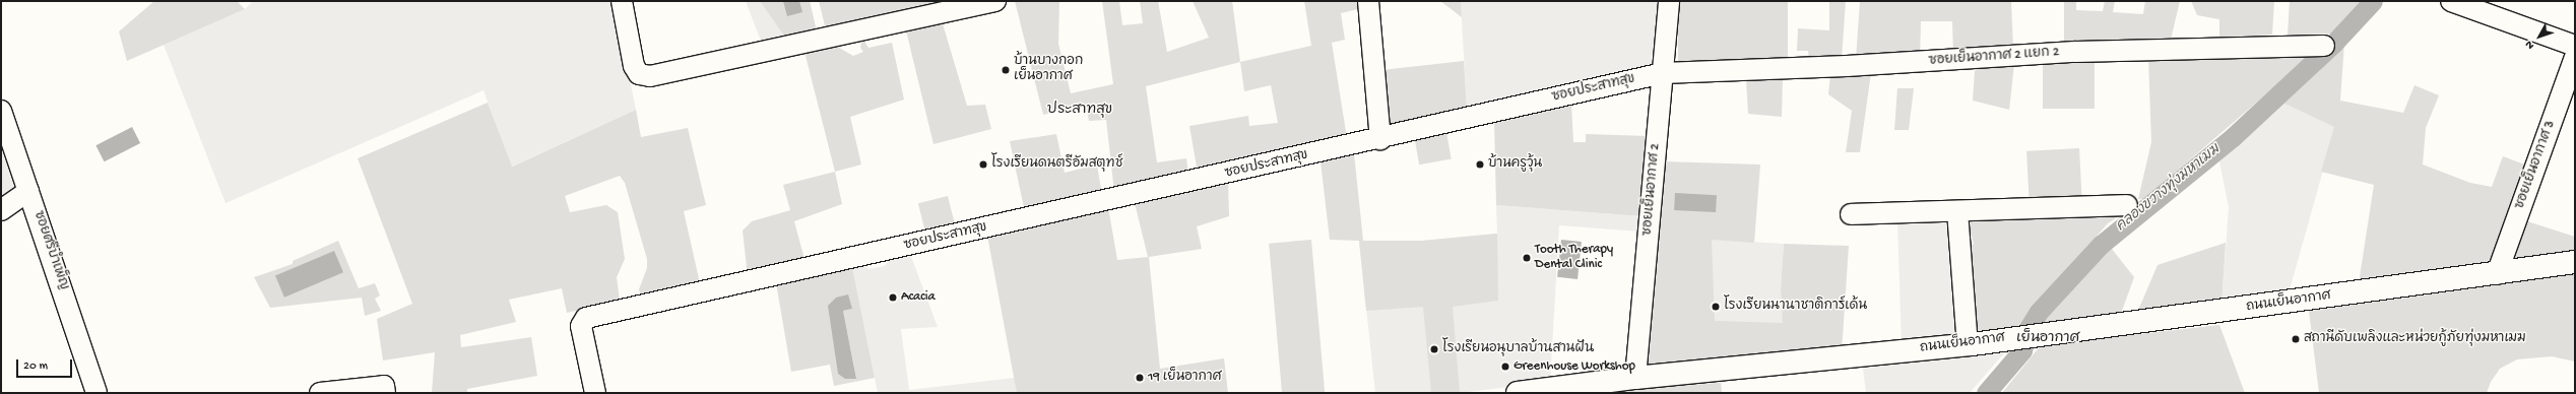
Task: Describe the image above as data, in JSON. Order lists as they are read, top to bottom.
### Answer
{
  "streets": {
    "street": [
      "ซอยเย็นอากาศ 2 แยก 2",
      "ซอยประสาทสุข",
      "ซอยเย็นอากาศ 3",
      "ซอยเย็นอากาศ 2",
      "ซอยศรีบำเพ็ญ",
      "ถนนเย็นอากาศ"
    ]
  },
  "crossings": [
    ["ซอยเย็นอากาศ 2 แยก 2", "ซอยประสาทสุข"],
    ["ซอยเย็นอากาศ 2 แยก 2", "ซอยเย็นอากาศ 2"],
    ["ซอยประสาทสุข", "ซอยเย็นอากาศ 2"],
    ["ซอยเย็นอากาศ 3", "ถนนเย็นอากาศ"],
    ["ซอยเย็นอากาศ 2", "ถนนเย็นอากาศ"]
  ],
  "districts": ["ประสาทสุข", "เย็นอากาศ"],
  "water": ["คลองขวางทุ่งมหาเมฆ"],
  "places": [
    "บ้านบางกอก เย็นอากาศ",
    "โรงเรียนดนตรีอัมสตุทช์",
    "บ้านครูวุ้น",
    "Tooth Therapy Dental Clinic",
    "Acacia",
    "โรงเรียนนานาชาติการ์เด้น",
    "สถานีดับเพลิงและหน่วยกู้ภัยทุ่งมหาเมฆ",
    "โรงเรียนอนุบาลบ้านสานฝัน",
    "Greenhouse Workshop",
    "19 เย็นอากาศ"
  ],
  "scale_bar": "20 m",
  "north": "bottom left"
}
